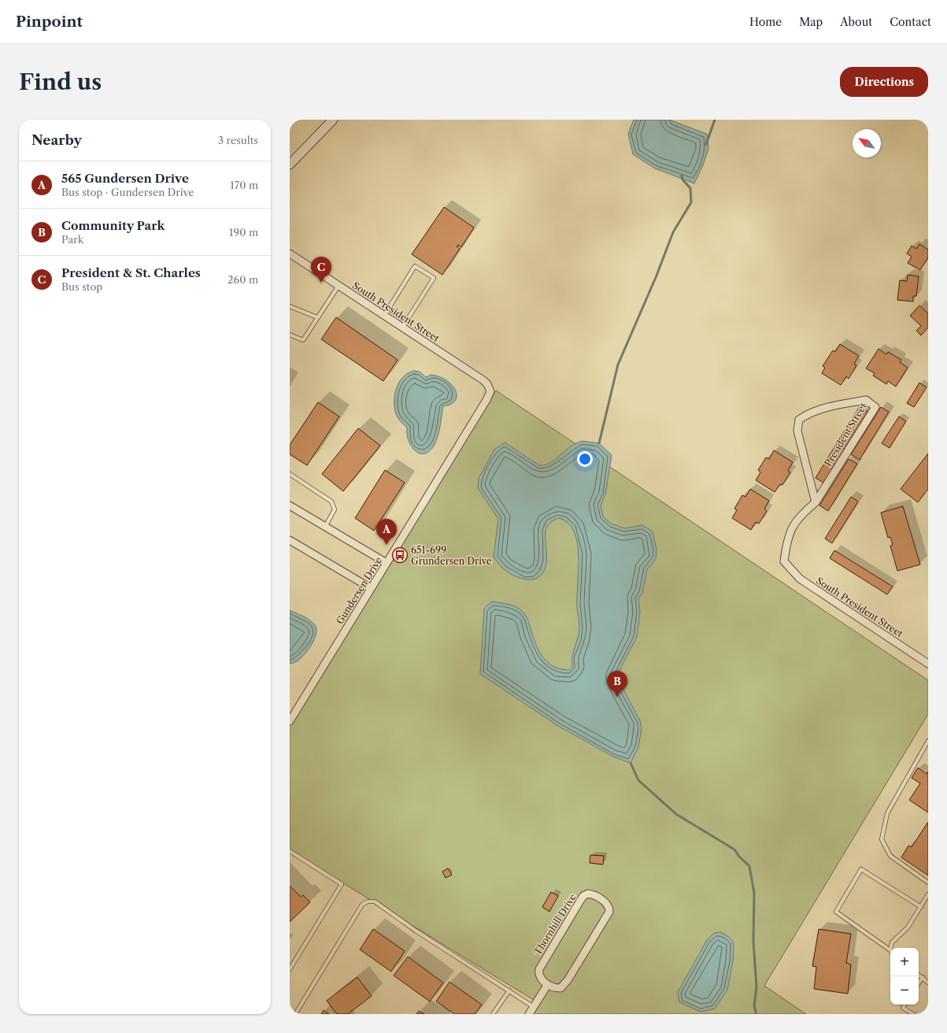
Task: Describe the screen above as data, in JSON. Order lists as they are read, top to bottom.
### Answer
{
  "streets": {
    "street": [
      "South President Street",
      "President Street",
      "Gundersen Drive",
      "Thornhill Drive"
    ]
  },
  "crossings": [
    ["South President Street", "President Street"],
    ["South President Street", "Gundersen Drive"]
  ],
  "places": {
    "bus stop": ["651-699 Grundersen Drive"]
  },
  "north": "top left",
  "page": {
    "header": "Pinpoint",
    "nav": [
      "Home",
      "Map",
      "About",
      "Contact"
    ],
    "buttons": "Directions",
    "title": "Find us",
    "heading": ["Nearby", "3 results"],
    "list": [
      {
        "mark": "A",
        "name": "565 Gundersen Drive",
        "note": "Bus stop · Gundersen Drive",
        "value": "170 m"
      },
      {
        "mark": "B",
        "name": "Community Park",
        "note": "Park",
        "value": "190 m"
      },
      {
        "mark": "C",
        "name": "President & St. Charles",
        "note": "Bus stop",
        "value": "260 m"
      }
    ],
    "pins": ["C", "A", "B"],
    "map_buttons": ["+", "−"]
  }
}
